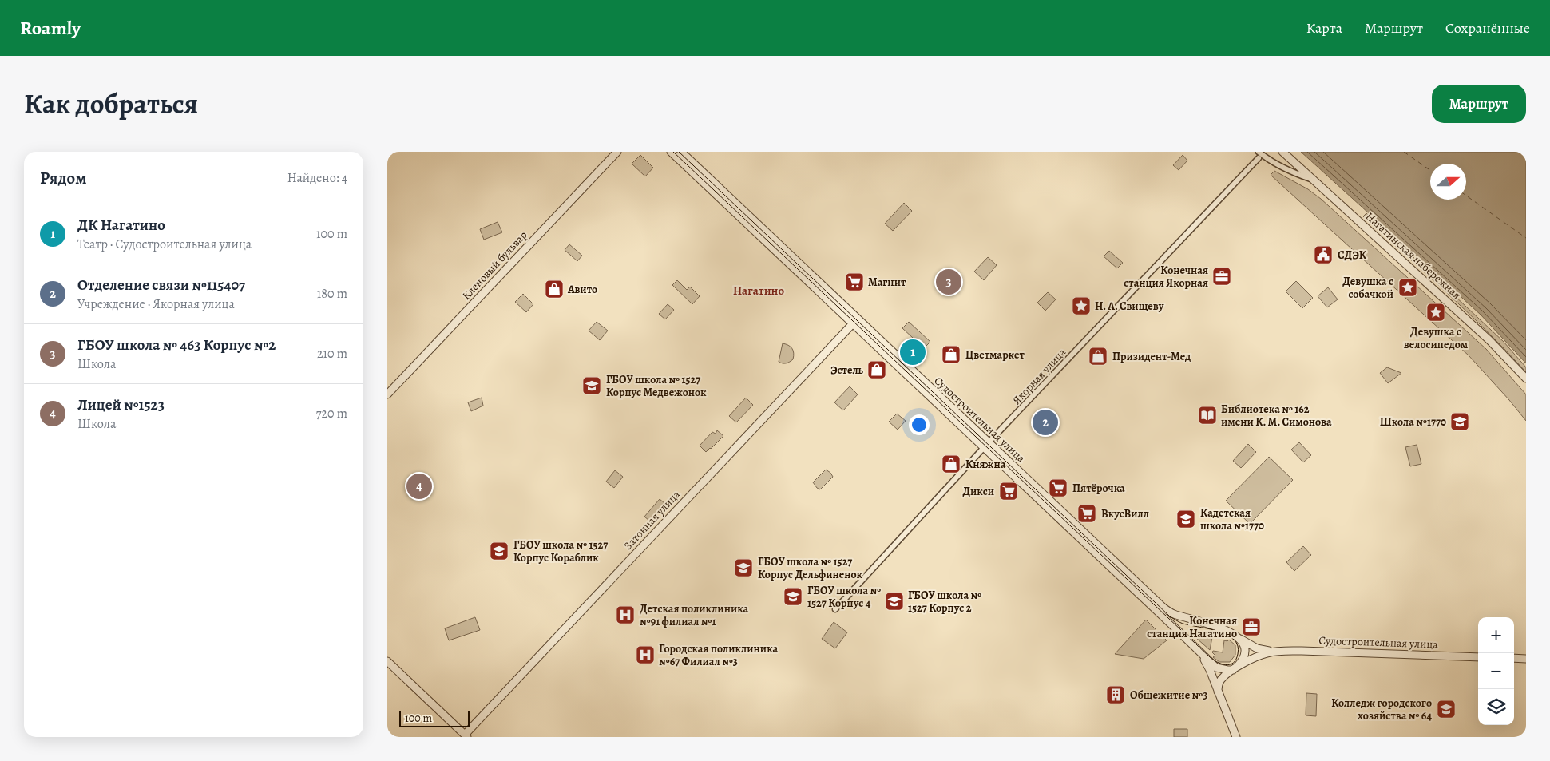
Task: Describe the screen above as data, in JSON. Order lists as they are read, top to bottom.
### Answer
{
  "streets": {
    "street": [
      "Нагатинская набережная",
      "Кленовый бульвар",
      "Якорная улица",
      "Судостроительная улица",
      "Затонная улица"
    ]
  },
  "crossings": [
    ["Якорная улица", "Судостроительная улица"],
    ["Судостроительная улица", "Затонная улица"]
  ],
  "districts": ["Нагатино"],
  "places": {
    "public building": ["СДЭК"],
    "office": ["Конечная станция Якорная", "Конечная станция Нагатино"],
    "supermarket": [
      "Магнит",
      "Пятёрочка",
      "Дикси",
      "ВкусВилл"
    ],
    "place": ["Девушка с собачкой", "Н. А. Свищеву", "Девушка с велосипедом"],
    "shop": [
      "Авито",
      "Цветмаркет",
      "Призидент-Мед",
      "Эстель",
      "Княжна"
    ],
    "school or university": [
      "ГБОУ школа № 1527 Корпус Медвежонок",
      "Школа №1770",
      "Кадетская школа №1770",
      "ГБОУ школа № 1527 Корпус Кораблик",
      "ГБОУ школа № 1527 Корпус Дельфиненок",
      "ГБОУ школа № 1527 Корпус 4",
      "ГБОУ школа № 1527 Корпус 2",
      "Колледж городского хозяйства № 64"
    ],
    "library": ["Библиотека № 162 имени К. М. Симонова"],
    "hospital": ["Детская поликлиника №91 филиал №1", "Городская поликлиника №67 Филиал №3"],
    "building": ["Общежитие №3"]
  },
  "scale_bar": "100 m",
  "north": "right",
  "page": {
    "header": "Roamly",
    "nav": ["Карта", "Маршрут", "Сохранённые"],
    "title": "Как добраться",
    "buttons": "Маршрут",
    "heading": ["Рядом", "Найдено: 4"],
    "list": [
      {
        "mark": "1",
        "name": "ДК Нагатино",
        "note": "Театр · Судостроительная улица",
        "value": "100 m"
      },
      {
        "mark": "2",
        "name": "Отделение связи №115407",
        "note": "Учреждение · Якорная улица",
        "value": "180 m"
      },
      {
        "mark": "3",
        "name": "ГБОУ школа № 463 Корпус №2",
        "note": "Школа",
        "value": "210 m"
      },
      {
        "mark": "4",
        "name": "Лицей №1523",
        "note": "Школа",
        "value": "720 m"
      }
    ],
    "pins": [
      "3",
      "1",
      "2",
      "4"
    ],
    "map_buttons": ["+", "−"],
    "scale": "100 m"
  }
}
